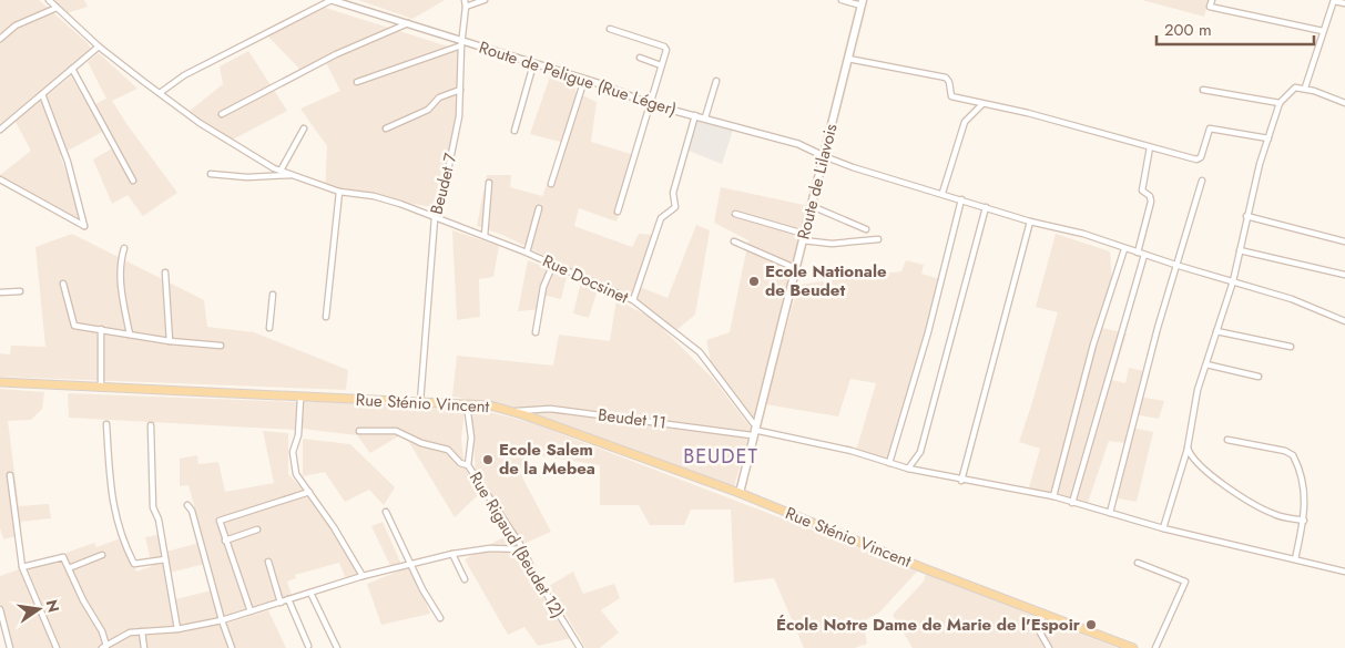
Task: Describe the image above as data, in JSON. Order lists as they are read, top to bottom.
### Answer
{
  "streets": {
    "main road": ["Route de Lilavois", "Rue Sténio Vincent"],
    "street": [
      "Route de Peligue (Rue Léger)",
      "Beudet 7",
      "Rue Docsinet",
      "Beudet 11",
      "Rue Rigaud (Beudet 12)"
    ]
  },
  "crossings": [
    ["Route de Peligue (Rue Léger)", "Route de Lilavois"],
    ["Route de Peligue (Rue Léger)", "Beudet 7"],
    ["Route de Lilavois", "Rue Docsinet"],
    ["Route de Lilavois", "Rue Sténio Vincent"],
    ["Route de Lilavois", "Beudet 11"],
    ["Beudet 7", "Rue Docsinet"],
    ["Beudet 7", "Rue Sténio Vincent"],
    ["Rue Docsinet", "Beudet 11"],
    ["Rue Sténio Vincent", "Beudet 11"],
    ["Rue Sténio Vincent", "Rue Rigaud (Beudet 12)"]
  ],
  "districts": ["BEUDET"],
  "places": ["Ecole Nationale de Beudet", "Ecole Salem de la Mebea", "École Notre Dame de Marie de l'Espoir"],
  "scale_bar": "200 m",
  "north": "right"
}
